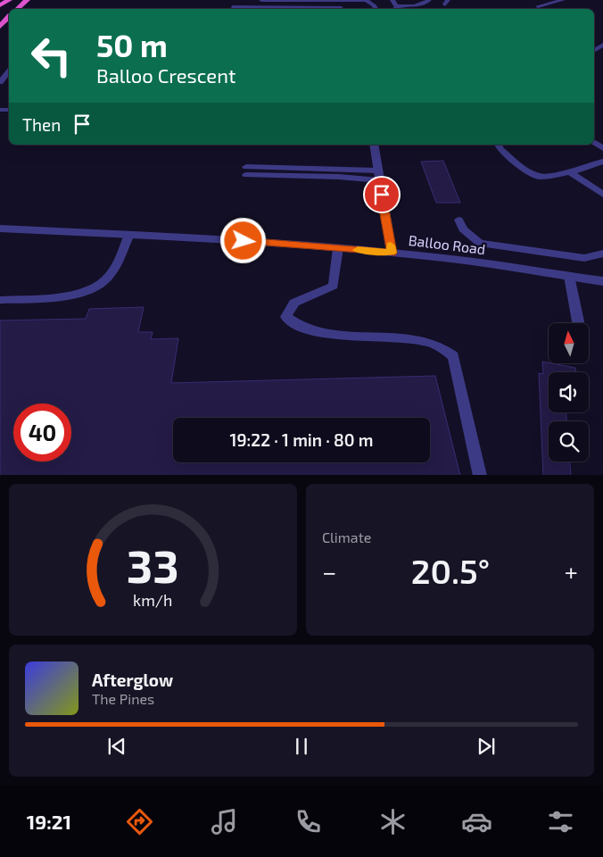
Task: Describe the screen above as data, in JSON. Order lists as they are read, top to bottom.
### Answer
{
  "streets": {
    "street": ["Balloo Road"]
  },
  "north": "top",
  "page": {
    "turn": ["50 m", "Balloo Crescent"],
    "then": "Then",
    "limit": "40",
    "trip": "19:22 · 1 min · 80 m",
    "tile": "Climate",
    "heat": ["−", "20.5°", "+"],
    "song": ["Afterglow", "The Pines"],
    "tabs": "19:21",
    "gauge": ["33", "km/h"]
  }
}
